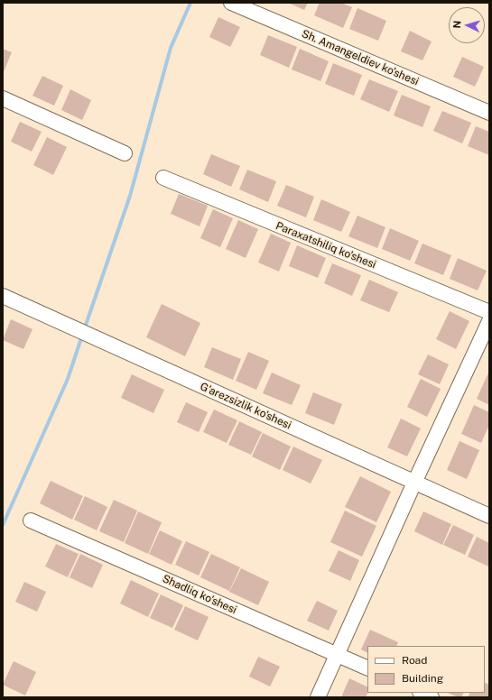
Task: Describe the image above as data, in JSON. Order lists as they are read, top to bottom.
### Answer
{
  "streets": {
    "street": [
      "Sh. Amangeldiev ko'shesi",
      "Paraxatshiliq ko'shesi",
      "G'arezsizlik ko'shesi",
      "Shadliq ko'shesi"
    ]
  },
  "legend": ["Road", "Building"],
  "north": "left"
}
